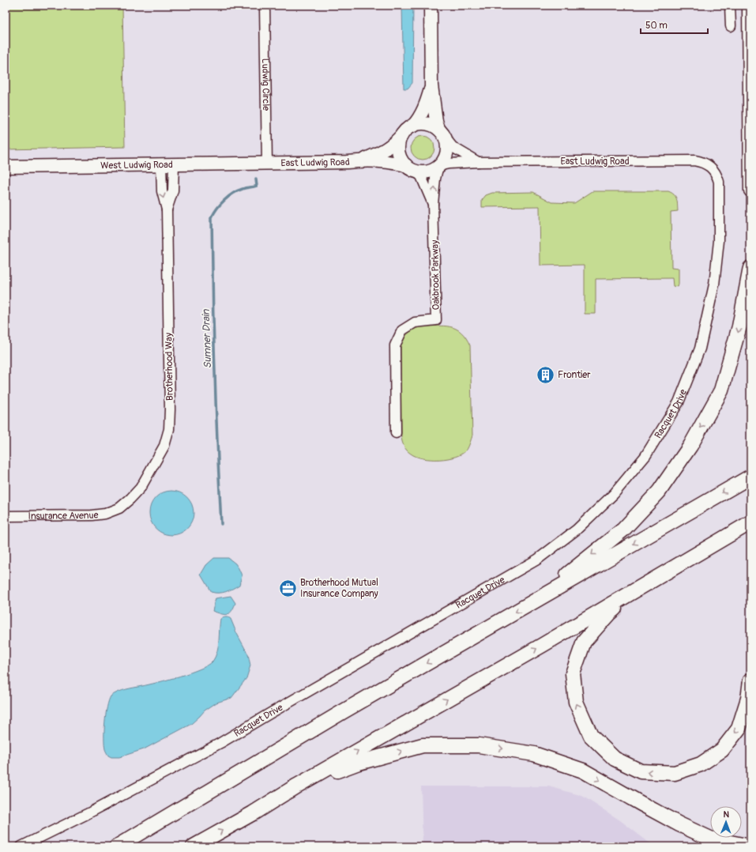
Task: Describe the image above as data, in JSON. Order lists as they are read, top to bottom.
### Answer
{
  "streets": {
    "main road": ["East Ludwig Road", "West Ludwig Road"],
    "street": [
      "Ludwig Circle",
      "Oakbrook Parkway",
      "Brotherhood Way",
      "Racquet Drive",
      "Insurance Avenue"
    ]
  },
  "crossings": [
    ["Ludwig Circle", "East Ludwig Road"],
    ["Ludwig Circle", "West Ludwig Road"],
    ["East Ludwig Road", "West Ludwig Road"],
    ["East Ludwig Road", "Oakbrook Parkway"],
    ["East Ludwig Road", "Racquet Drive"],
    ["West Ludwig Road", "Brotherhood Way"],
    ["Brotherhood Way", "Insurance Avenue"]
  ],
  "water": ["Sumner Drain"],
  "places": {
    "building": ["Frontier"],
    "office": ["Brotherhood Mutual Insurance Company"]
  },
  "scale_bar": "50 m",
  "north": "top"
}
